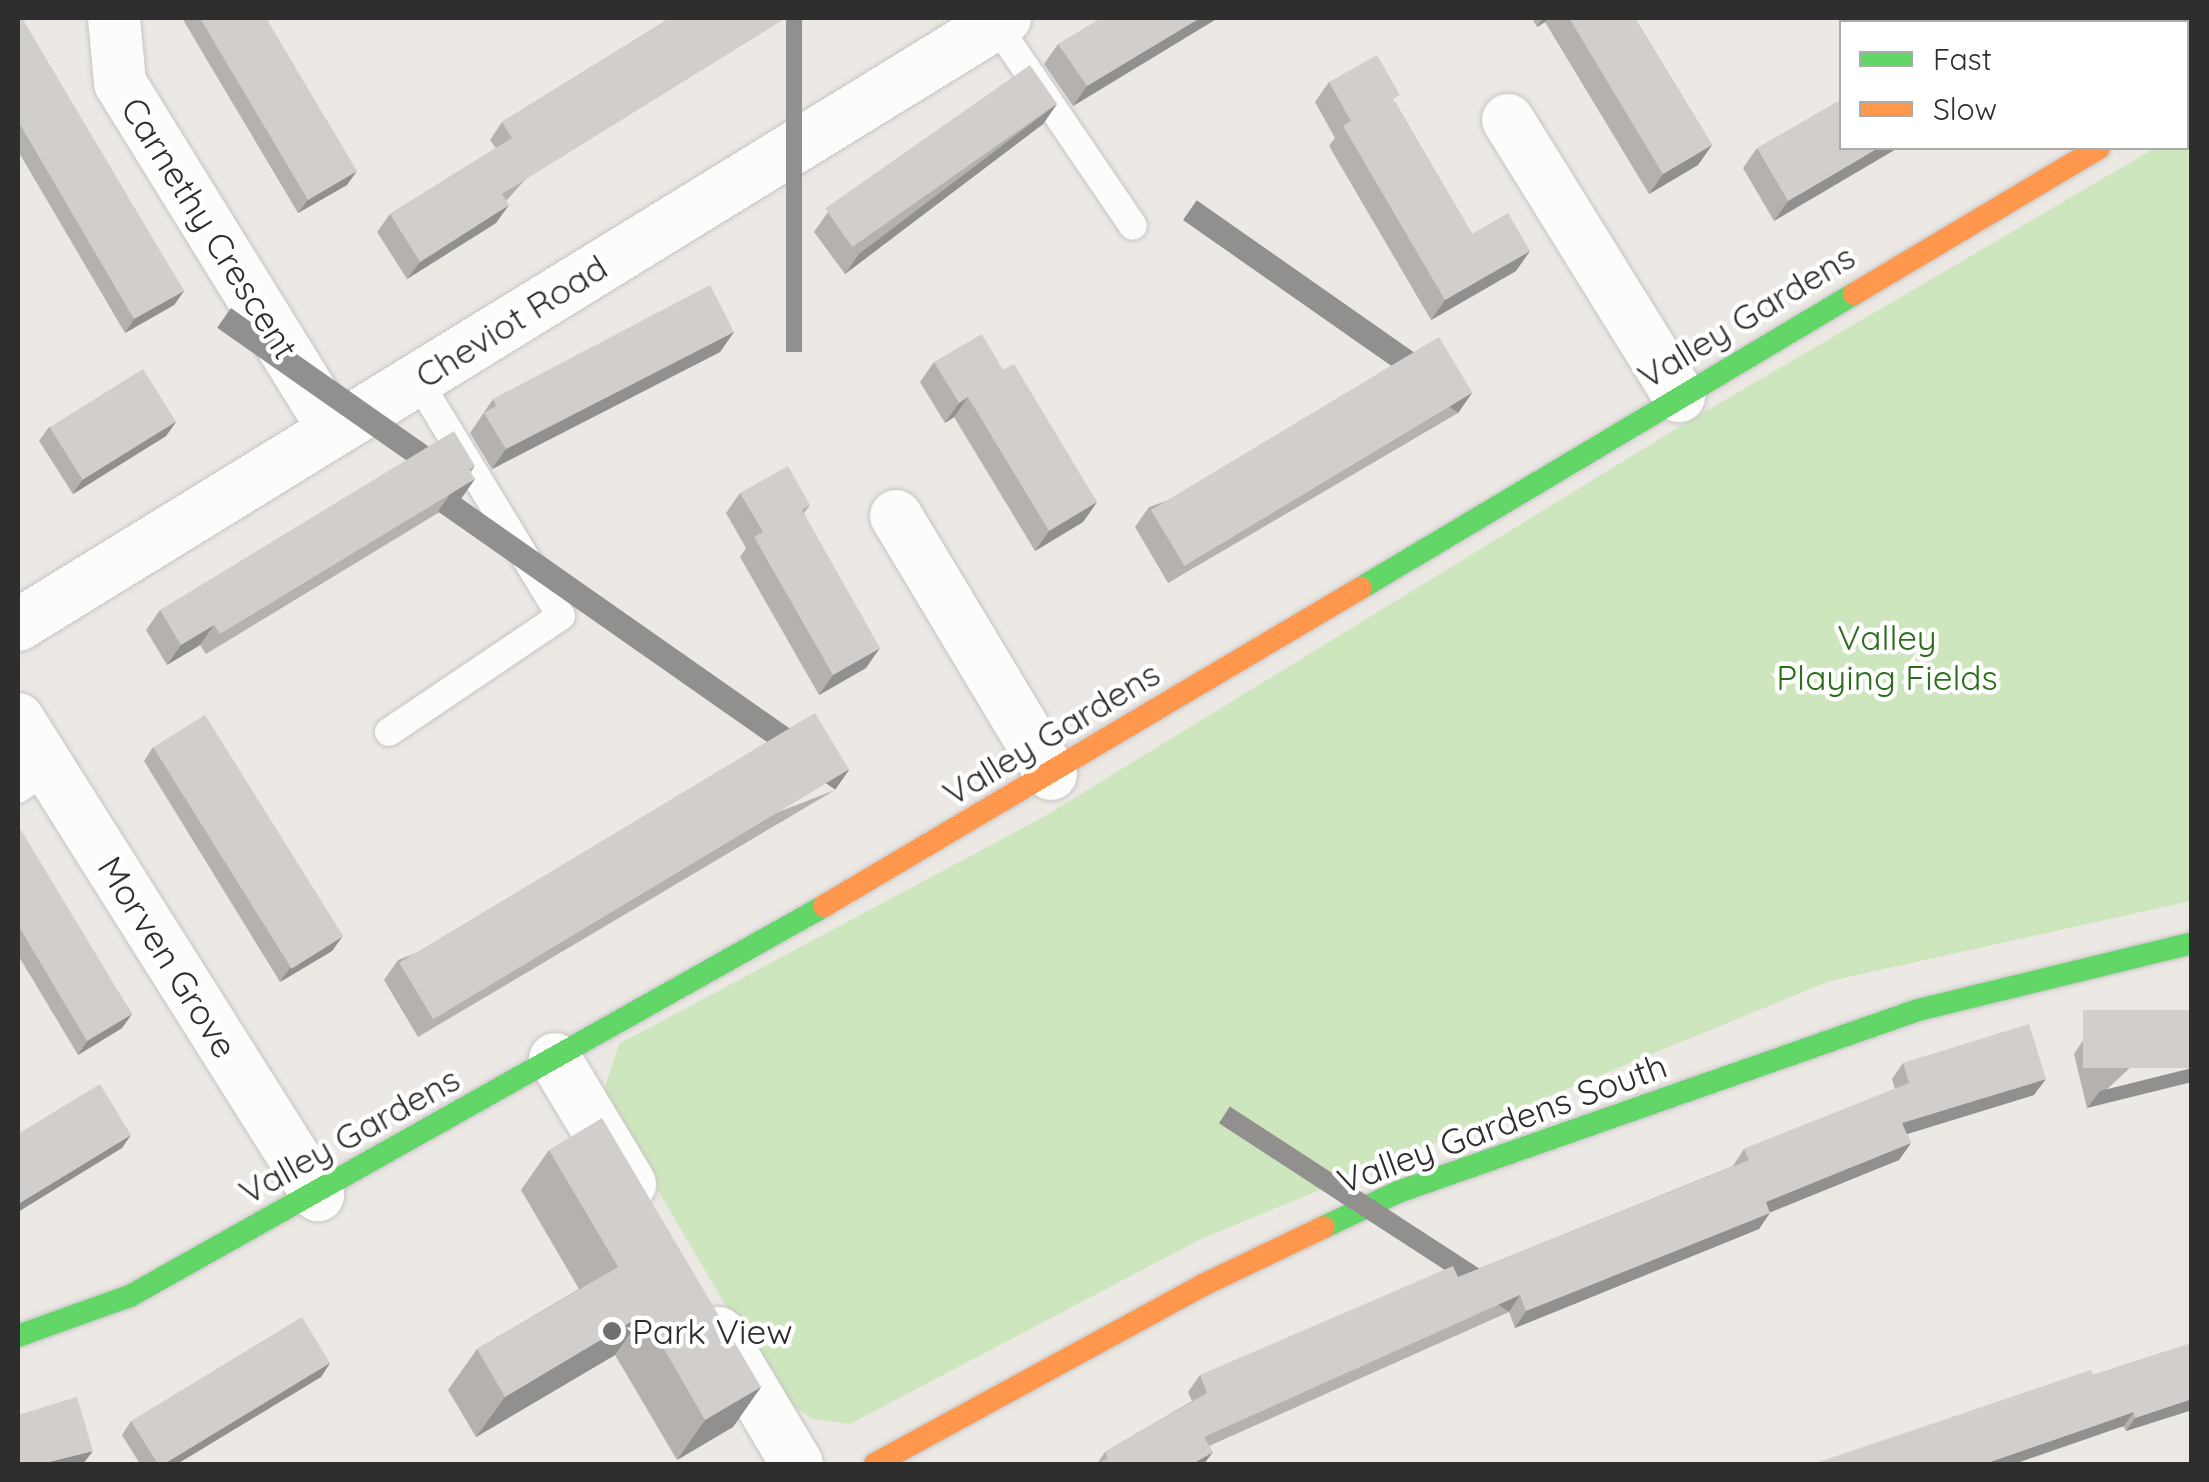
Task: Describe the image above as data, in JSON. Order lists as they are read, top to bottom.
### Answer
{
  "streets": {
    "street": [
      "Carnethy Crescent",
      "Valley Gardens",
      "Cheviot Road",
      "Morven Grove",
      "Valley Gardens South"
    ]
  },
  "crossings": [
    ["Carnethy Crescent", "Cheviot Road"],
    ["Valley Gardens", "Morven Grove"]
  ],
  "parks": ["Valley Playing Fields"],
  "places": ["Park View"],
  "legend": ["Fast", "Slow"]
}
